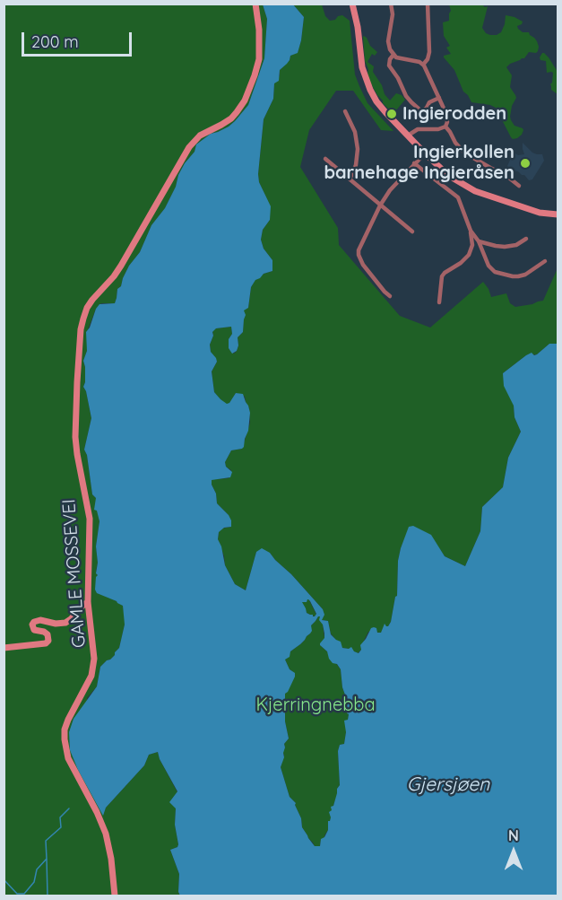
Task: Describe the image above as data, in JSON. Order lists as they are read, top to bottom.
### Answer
{
  "streets": {
    "main road": ["GAMLE MOSSEVEI"]
  },
  "water": ["Gjersjøen"],
  "parks": ["Kjerringnebba"],
  "places": ["Ingierodden", "Ingierkollen barnehage Ingieråsen"],
  "scale_bar": "200 m",
  "north": "top"
}
